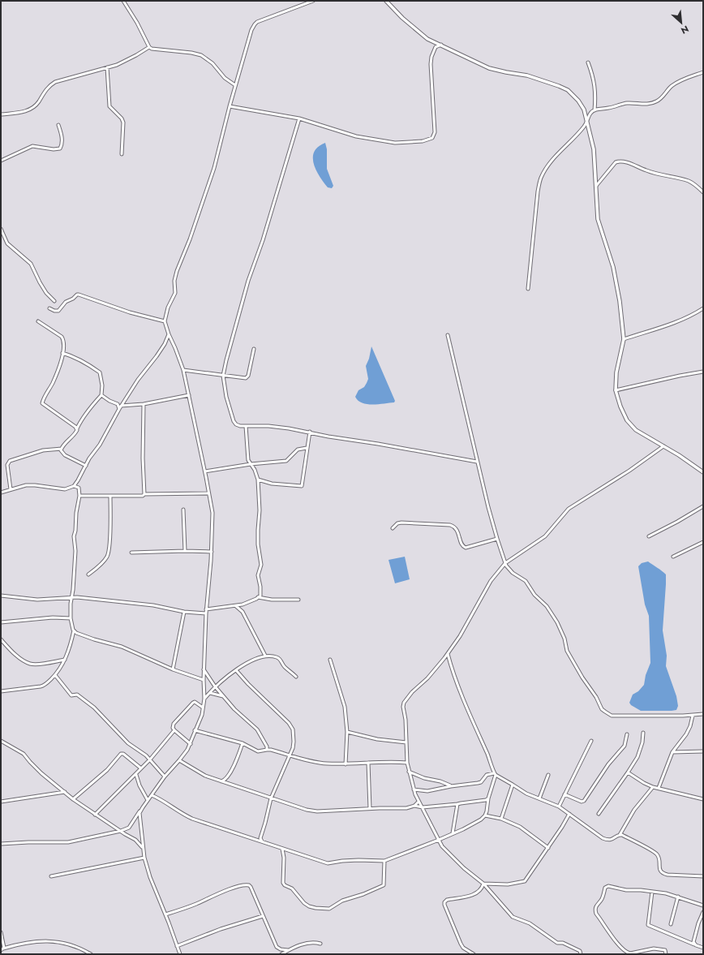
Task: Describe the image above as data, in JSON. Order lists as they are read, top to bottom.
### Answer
{
  "north": "bottom right"
}
